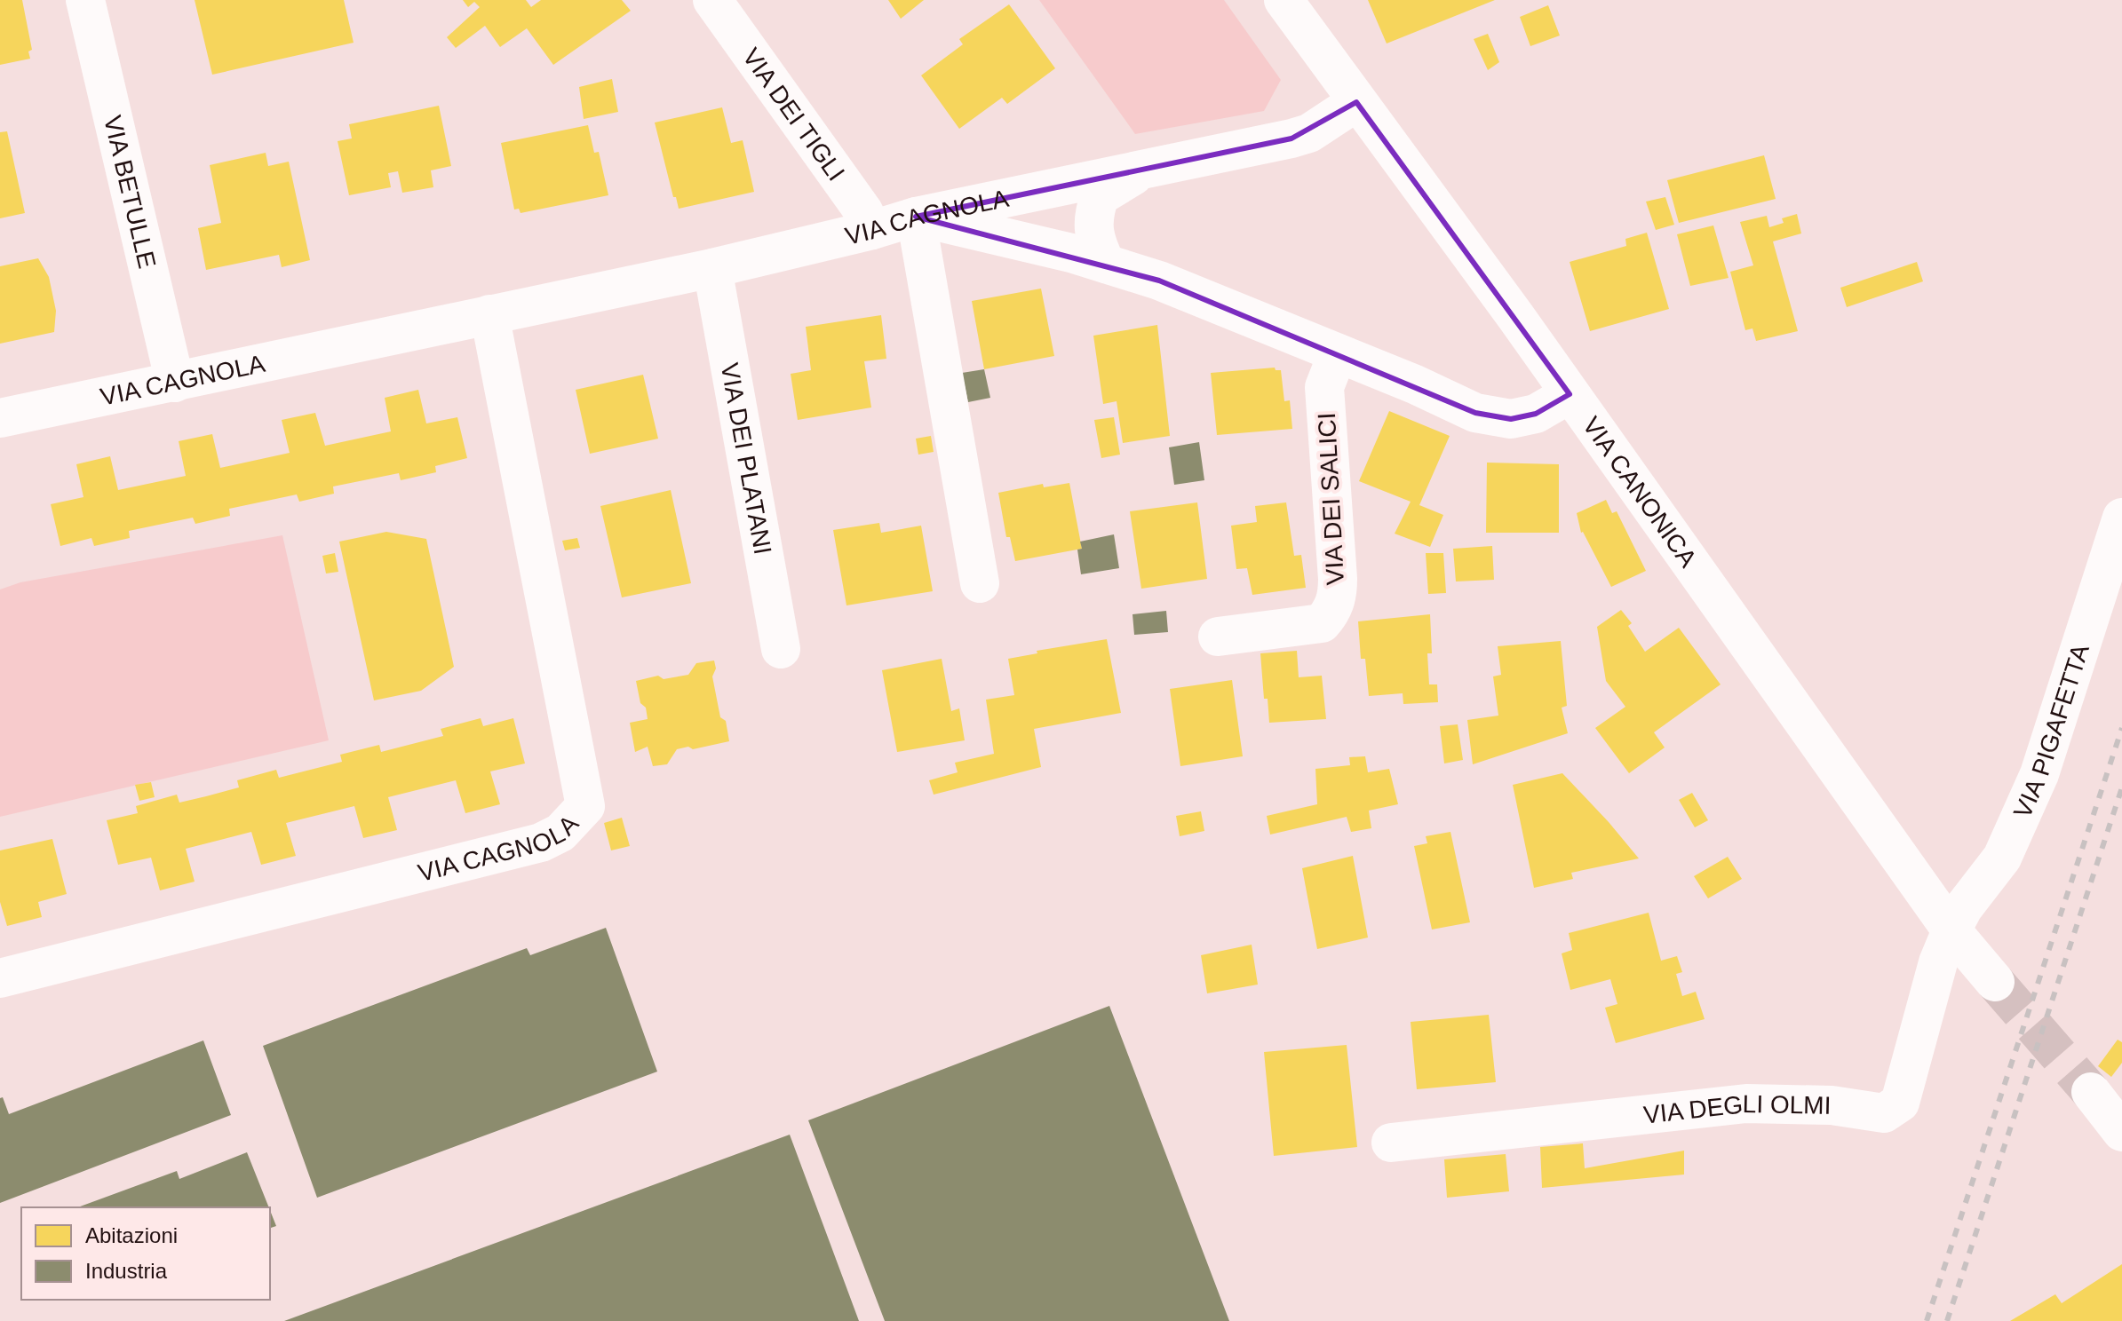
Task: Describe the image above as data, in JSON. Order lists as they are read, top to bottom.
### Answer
{
  "streets": {
    "street": [
      "VIA DEI TIGLI",
      "VIA BETULLE",
      "VIA CAGNOLA",
      "VIA DEI PLATANI",
      "VIA CANONICA",
      "VIA DEI SALICI",
      "VIA PIGAFETTA",
      "VIA DEGLI OLMI"
    ]
  },
  "crossings": [
    ["VIA DEI TIGLI", "VIA CAGNOLA"],
    ["VIA BETULLE", "VIA CAGNOLA"],
    ["VIA CAGNOLA", "VIA DEI PLATANI"],
    ["VIA CAGNOLA", "VIA CANONICA"],
    ["VIA CANONICA", "VIA PIGAFETTA"],
    ["VIA CANONICA", "VIA DEGLI OLMI"],
    ["VIA PIGAFETTA", "VIA DEGLI OLMI"]
  ],
  "legend": ["Abitazioni", "Industria"]
}
